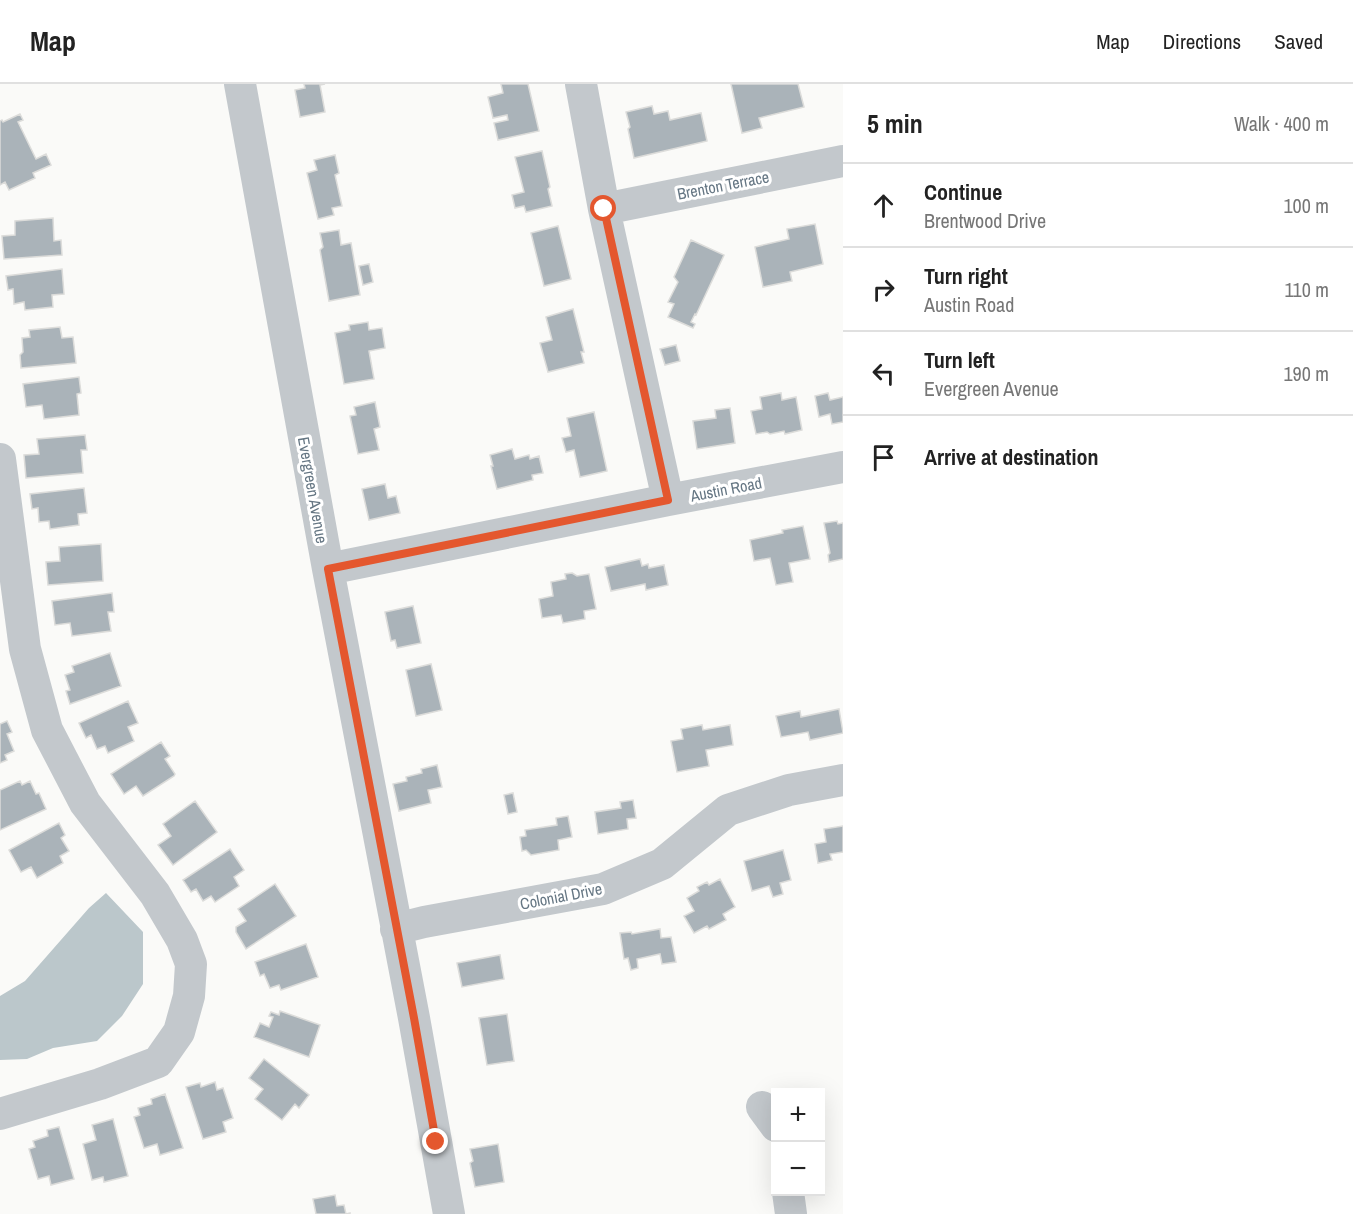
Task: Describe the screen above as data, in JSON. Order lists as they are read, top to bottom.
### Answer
{
  "streets": {
    "street": [
      "Brenton Terrace",
      "Austin Road",
      "Evergreen Avenue",
      "Colonial Drive"
    ]
  },
  "crossings": [
    ["Austin Road", "Evergreen Avenue"],
    ["Evergreen Avenue", "Colonial Drive"]
  ],
  "page": {
    "header": "Map",
    "nav": ["Map", "Directions", "Saved"],
    "heading": ["5 min", "Walk · 400 m"],
    "list": [
      ["Continue", "Brentwood Drive", "100 m"],
      ["Turn right", "Austin Road", "110 m"],
      ["Turn left", "Evergreen Avenue", "190 m"],
      "Arrive at destination"
    ],
    "map_buttons": ["+", "−"]
  }
}
